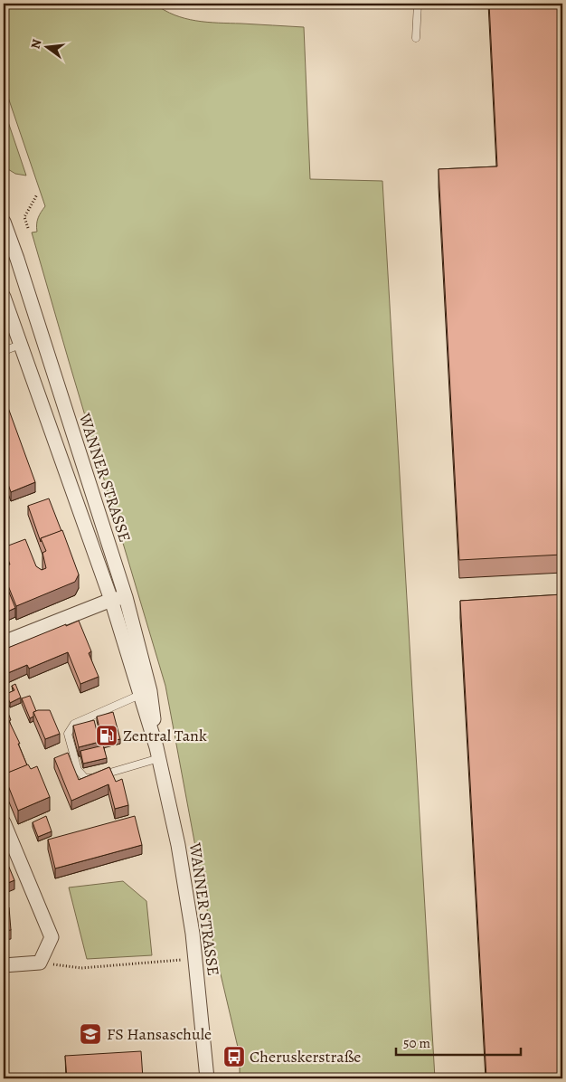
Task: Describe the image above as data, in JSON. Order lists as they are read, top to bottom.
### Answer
{
  "streets": {
    "street": ["WANNER STRASSE"]
  },
  "places": {
    "fuel station": ["Zentral Tank"],
    "school or university": ["FS Hansaschule"],
    "bus stop": ["Cheruskerstraße"]
  },
  "scale_bar": "50 m",
  "north": "left"
}
